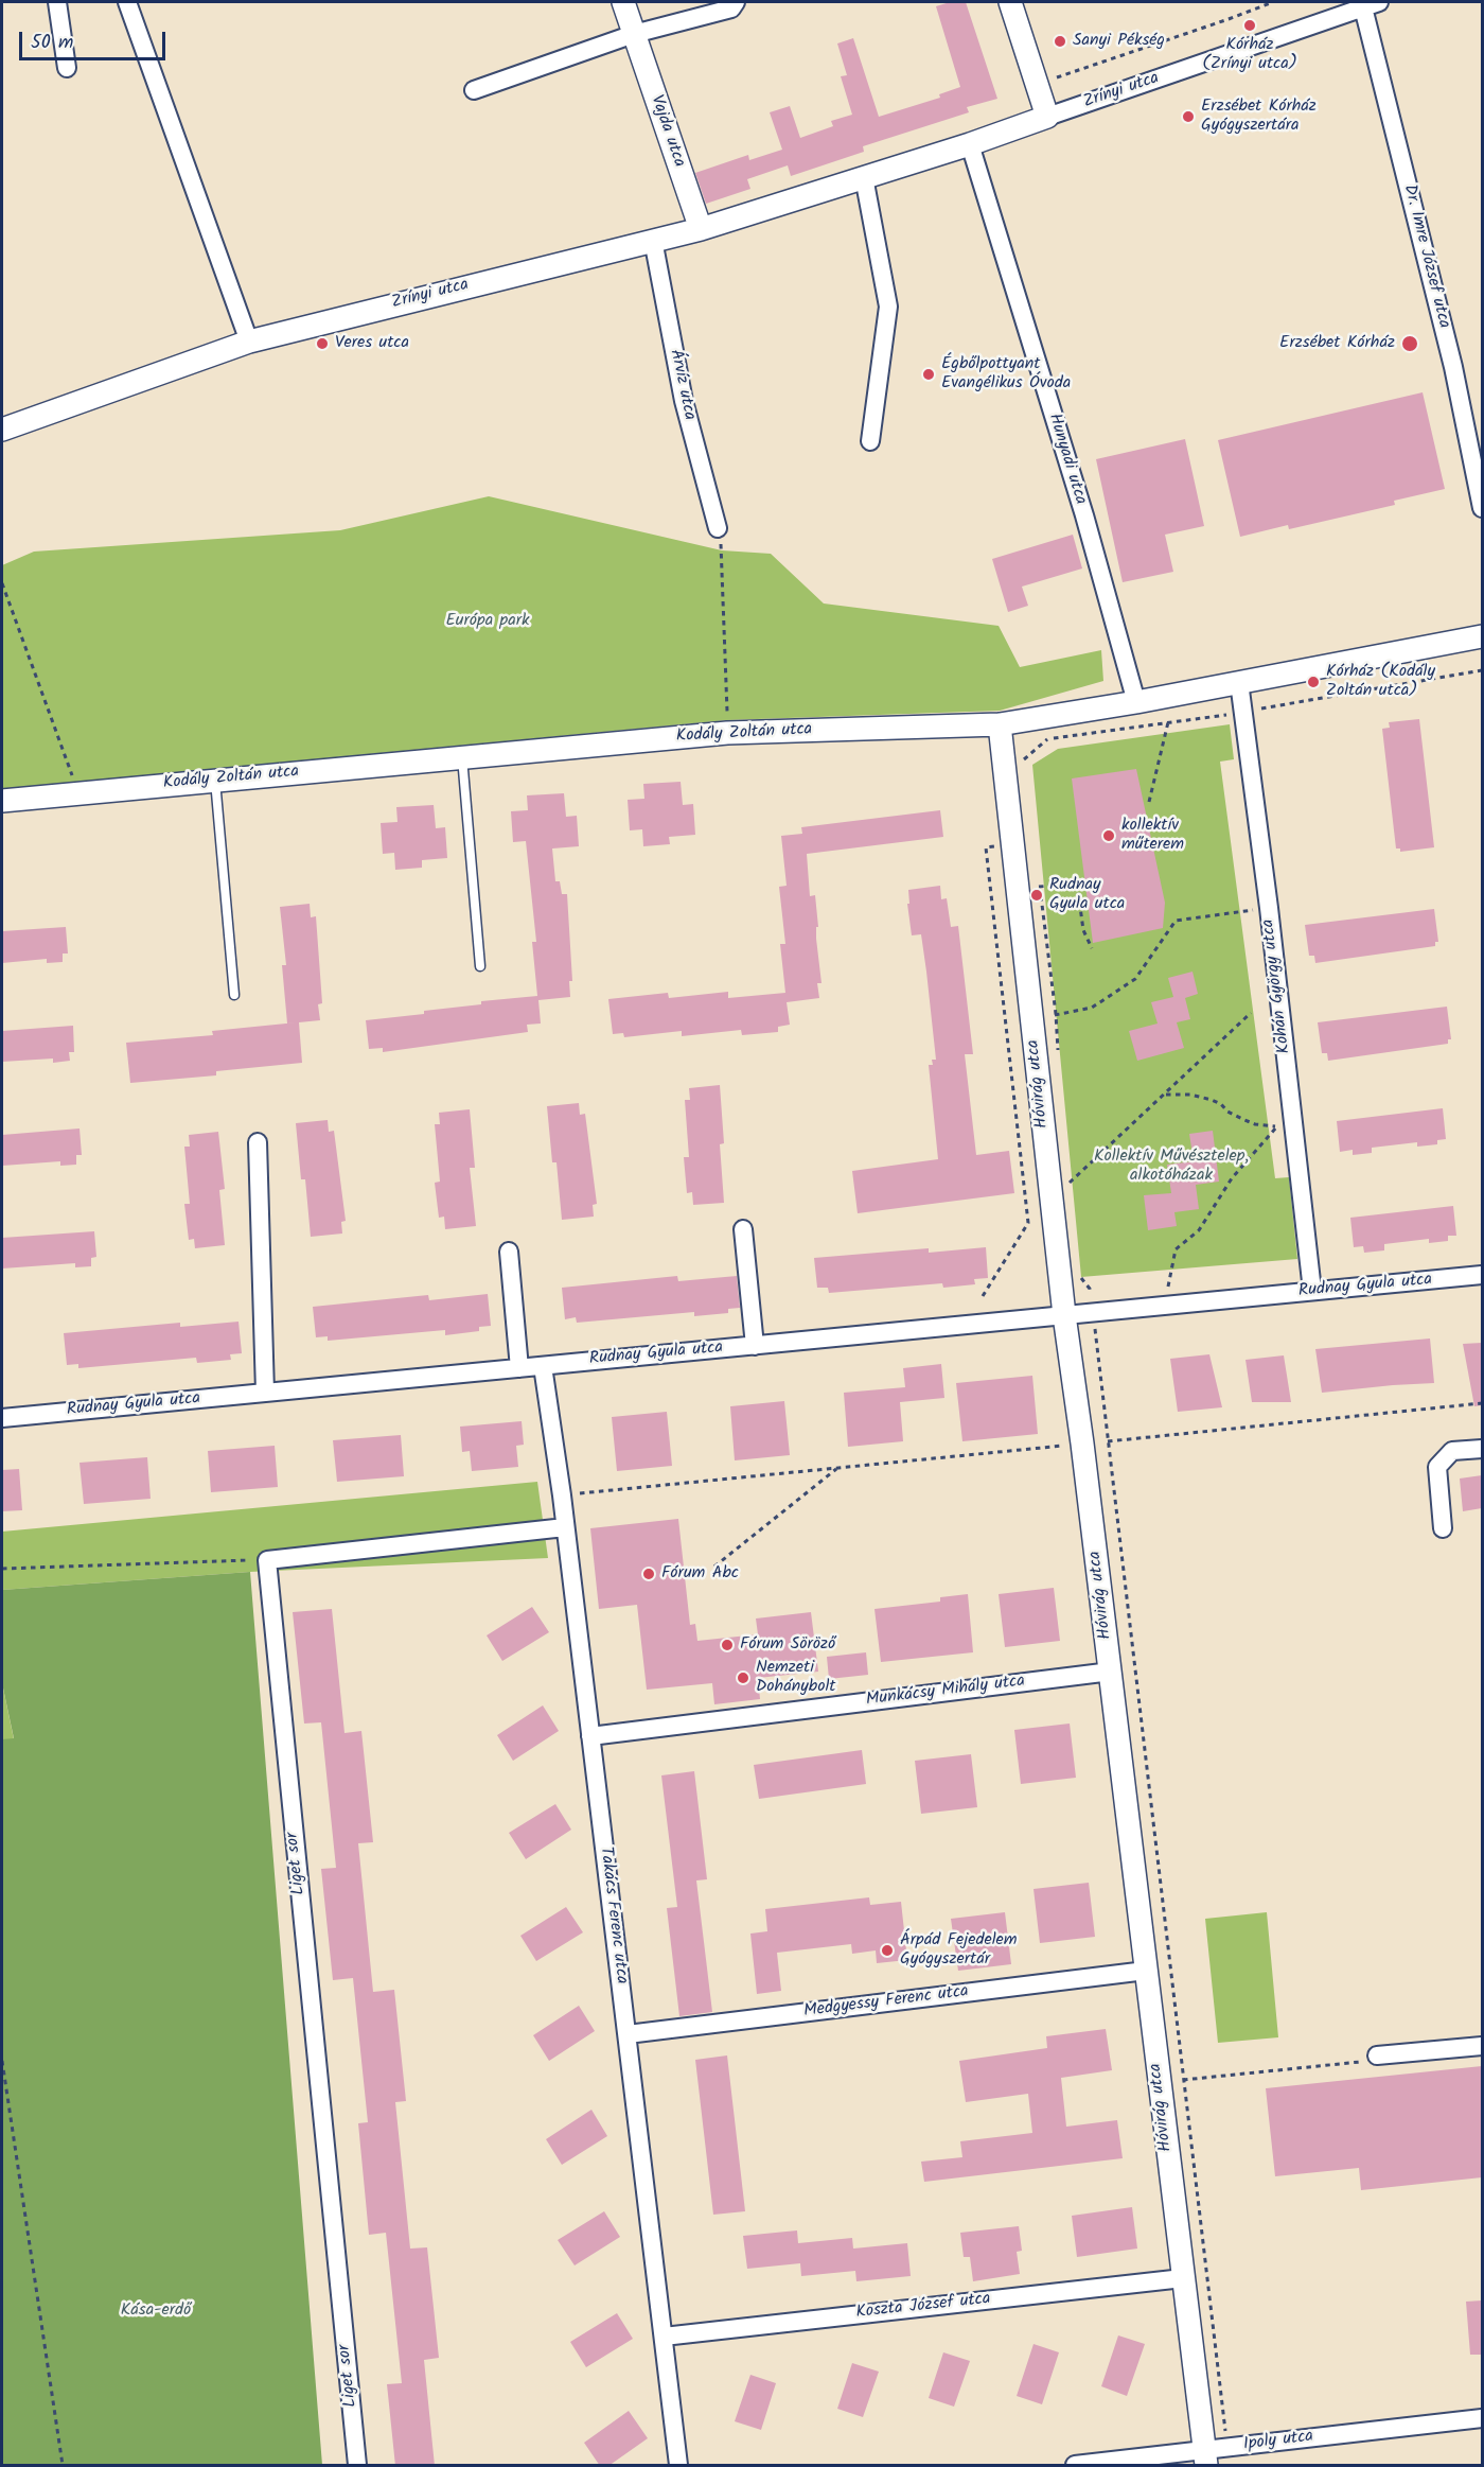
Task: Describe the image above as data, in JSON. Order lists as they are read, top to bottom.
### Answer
{
  "streets": {
    "street": [
      "Zrínyi utca",
      "Vajda utca",
      "Dr. Imre József utca",
      "Árvíz utca",
      "Hunyadi utca",
      "Kodály Zoltán utca",
      "Kohán György utca",
      "Hóvirág utca",
      "Rudnay Gyula utca",
      "Munkácsy Mihály utca",
      "Liget sor",
      "Takács Ferenc utca",
      "Medgyessy Ferenc utca",
      "Koszta József utca",
      "Ipoly utca"
    ]
  },
  "crossings": [
    ["Zrínyi utca", "Vajda utca"],
    ["Zrínyi utca", "Dr. Imre József utca"],
    ["Zrínyi utca", "Árvíz utca"],
    ["Zrínyi utca", "Hunyadi utca"],
    ["Hunyadi utca", "Kodály Zoltán utca"],
    ["Kodály Zoltán utca", "Kohán György utca"],
    ["Kodály Zoltán utca", "Hóvirág utca"],
    ["Kohán György utca", "Rudnay Gyula utca"],
    ["Hóvirág utca", "Rudnay Gyula utca"],
    ["Hóvirág utca", "Munkácsy Mihály utca"],
    ["Hóvirág utca", "Medgyessy Ferenc utca"],
    ["Hóvirág utca", "Koszta József utca"],
    ["Hóvirág utca", "Ipoly utca"],
    ["Rudnay Gyula utca", "Takács Ferenc utca"],
    ["Munkácsy Mihály utca", "Takács Ferenc utca"],
    ["Takács Ferenc utca", "Medgyessy Ferenc utca"],
    ["Takács Ferenc utca", "Koszta József utca"]
  ],
  "parks": ["Európa park", "Kollektív Művésztelep, alkotóházak", "Kása-erdő"],
  "places": [
    "Kórház (Zrínyi utca)",
    "Sanyi Pékség",
    "Erzsébet Kórház Gyógyszertára",
    "Veres utca",
    "Erzsébet Kórház",
    "Égbőlpottyant Evangélikus Óvoda",
    "Kórház (Kodály Zoltán utca)",
    "kollektív műterem",
    "Rudnay Gyula utca",
    "Fórum Abc",
    "Fórum Söröző",
    "Nemzeti Dohánybolt",
    "Árpád Fejedelem Gyógyszertár"
  ],
  "scale_bar": "50 m"
}
